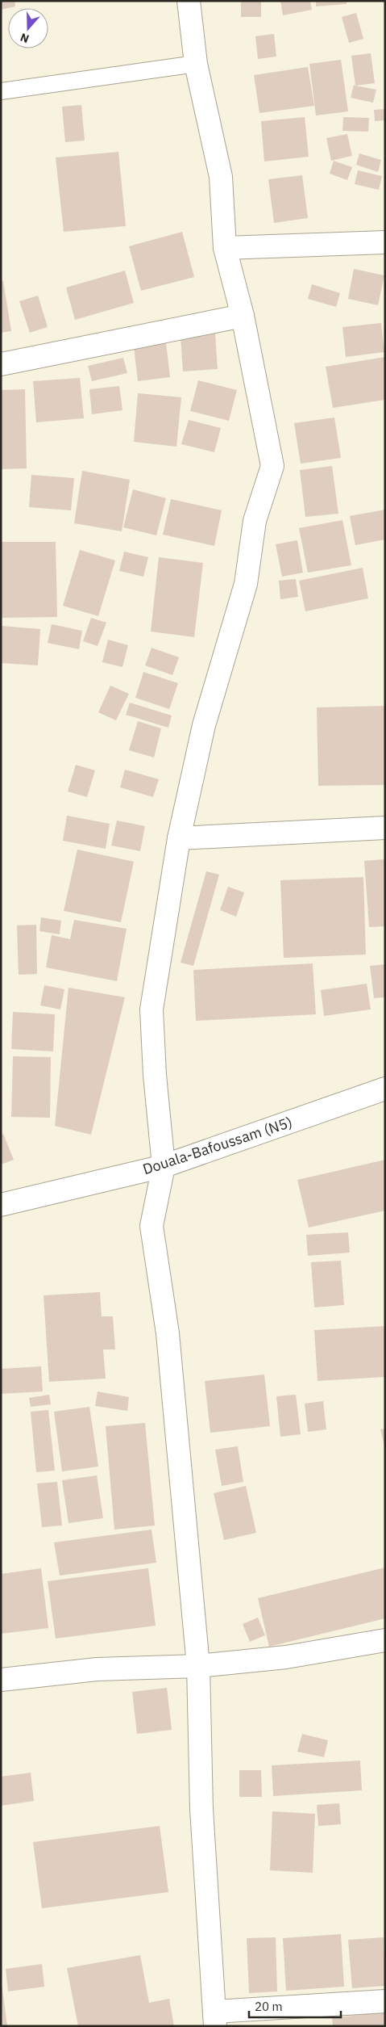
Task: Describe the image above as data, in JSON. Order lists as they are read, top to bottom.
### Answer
{
  "streets": {
    "main road": ["Douala-Bafoussam (N5)"]
  },
  "scale_bar": "20 m",
  "north": "bottom"
}
